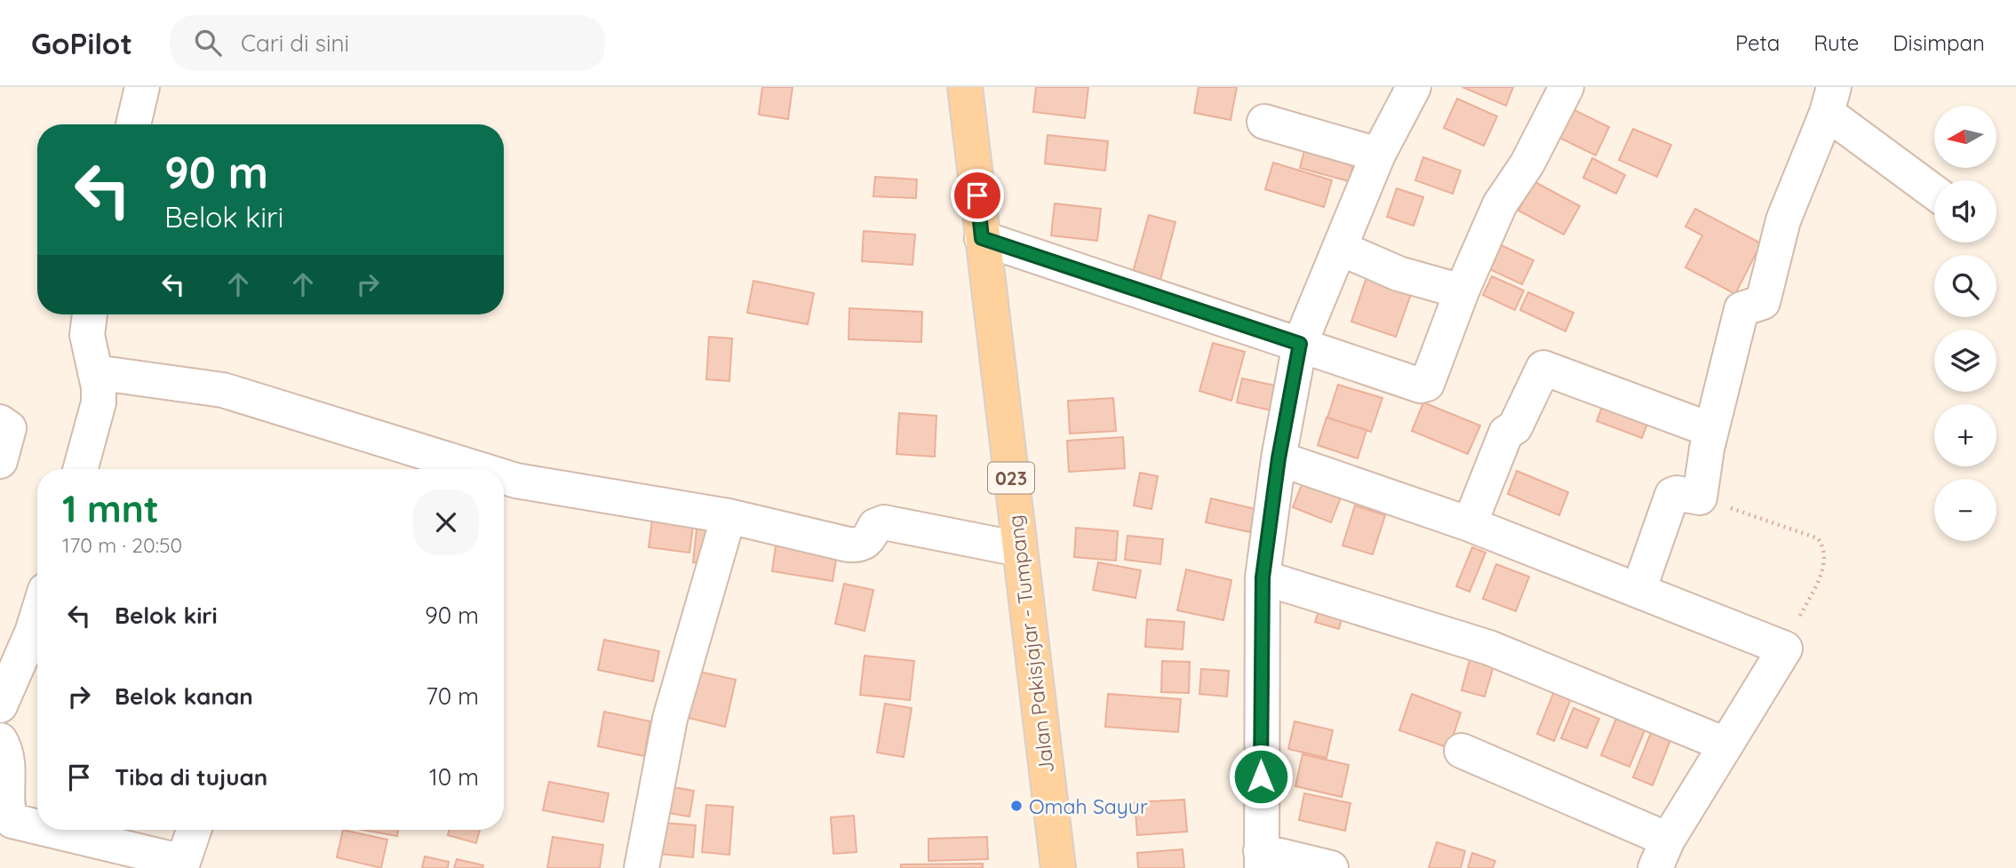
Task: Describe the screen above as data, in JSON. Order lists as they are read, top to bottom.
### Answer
{
  "streets": {
    "main road": ["023", "Jalan Pakisjajar - Tumpang"]
  },
  "places": ["Omah Sayur"],
  "north": "left",
  "page": {
    "header": "GoPilot",
    "search": "Cari di sini",
    "nav": ["Peta", "Rute", "Disimpan"],
    "map_buttons": ["+", "−"],
    "turn": ["90 m", "Belok kiri"],
    "heading": ["1 mnt", "170 m · 20:50"],
    "list": [
      {
        "name": "Belok kiri",
        "value": "90 m"
      },
      {
        "name": "Belok kanan",
        "value": "70 m"
      },
      {
        "name": "Tiba di tujuan",
        "value": "10 m"
      }
    ]
  }
}
